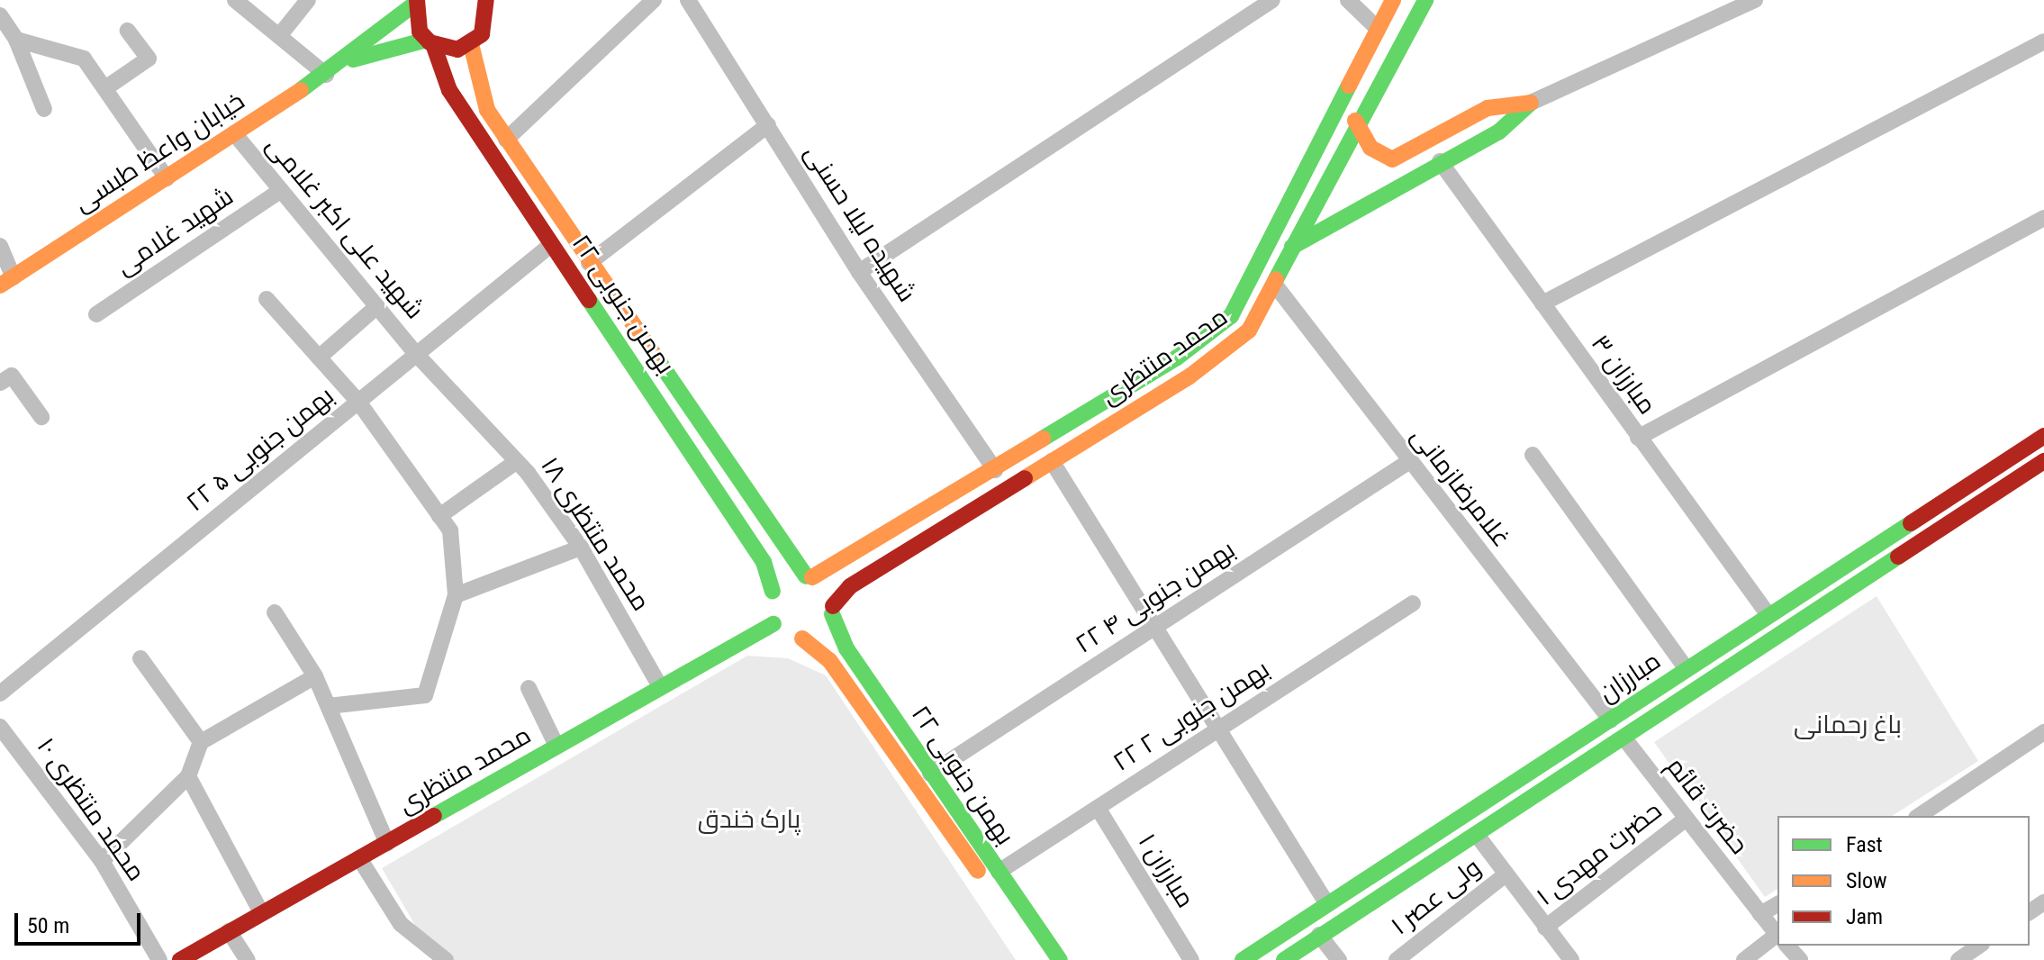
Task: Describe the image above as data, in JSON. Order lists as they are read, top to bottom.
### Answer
{
  "streets": {
    "street": [
      "خیابان واعظ طبسی",
      "شهیده لیلا حسنی",
      "شهید علی اکبر غلامی",
      "شهید غلامی",
      "۲۲ بهمن جنوبی",
      "محمد منتظری",
      "مبارزان ۳",
      "۲۲ بهمن جنوبی ۵",
      "غلامرضازمانی",
      "محمد منتظری ۱۸",
      "۲۲ بهمن جنوبی ۴",
      "مبارزان",
      "۲۲ بهمن جنوبی ۲",
      "حضرت قائم",
      "محمد منتظری ۱۰",
      "حضرت مهدی ۱",
      "مبارزان ۱",
      "ولی عصر ۱"
    ]
  },
  "crossings": [
    ["خیابان واعظ طبسی", "شهید علی اکبر غلامی"],
    ["شهیده لیلا حسنی", "محمد منتظری"],
    ["شهید علی اکبر غلامی", "شهید غلامی"],
    ["شهید علی اکبر غلامی", "۲۲ بهمن جنوبی ۵"],
    ["شهید علی اکبر غلامی", "محمد منتظری ۱۸"],
    ["۲۲ بهمن جنوبی", "محمد منتظری"],
    ["۲۲ بهمن جنوبی", "۲۲ بهمن جنوبی ۵"],
    ["۲۲ بهمن جنوبی", "۲۲ بهمن جنوبی ۴"],
    ["۲۲ بهمن جنوبی", "۲۲ بهمن جنوبی ۲"],
    ["محمد منتظری", "غلامرضازمانی"],
    ["محمد منتظری", "محمد منتظری ۱۸"],
    ["مبارزان ۳", "مبارزان"],
    ["۲۲ بهمن جنوبی ۵", "محمد منتظری ۱۸"],
    ["غلامرضازمانی", "۲۲ بهمن جنوبی ۴"],
    ["غلامرضازمانی", "مبارزان"],
    ["مبارزان", "حضرت قائم"],
    ["۲۲ بهمن جنوبی ۲", "مبارزان ۱"],
    ["حضرت قائم", "حضرت مهدی ۱"]
  ],
  "parks": ["باغ رحمانی", "پارک خندق"],
  "legend": ["Fast", "Slow", "Jam"],
  "scale_bar": "50 m"
}
